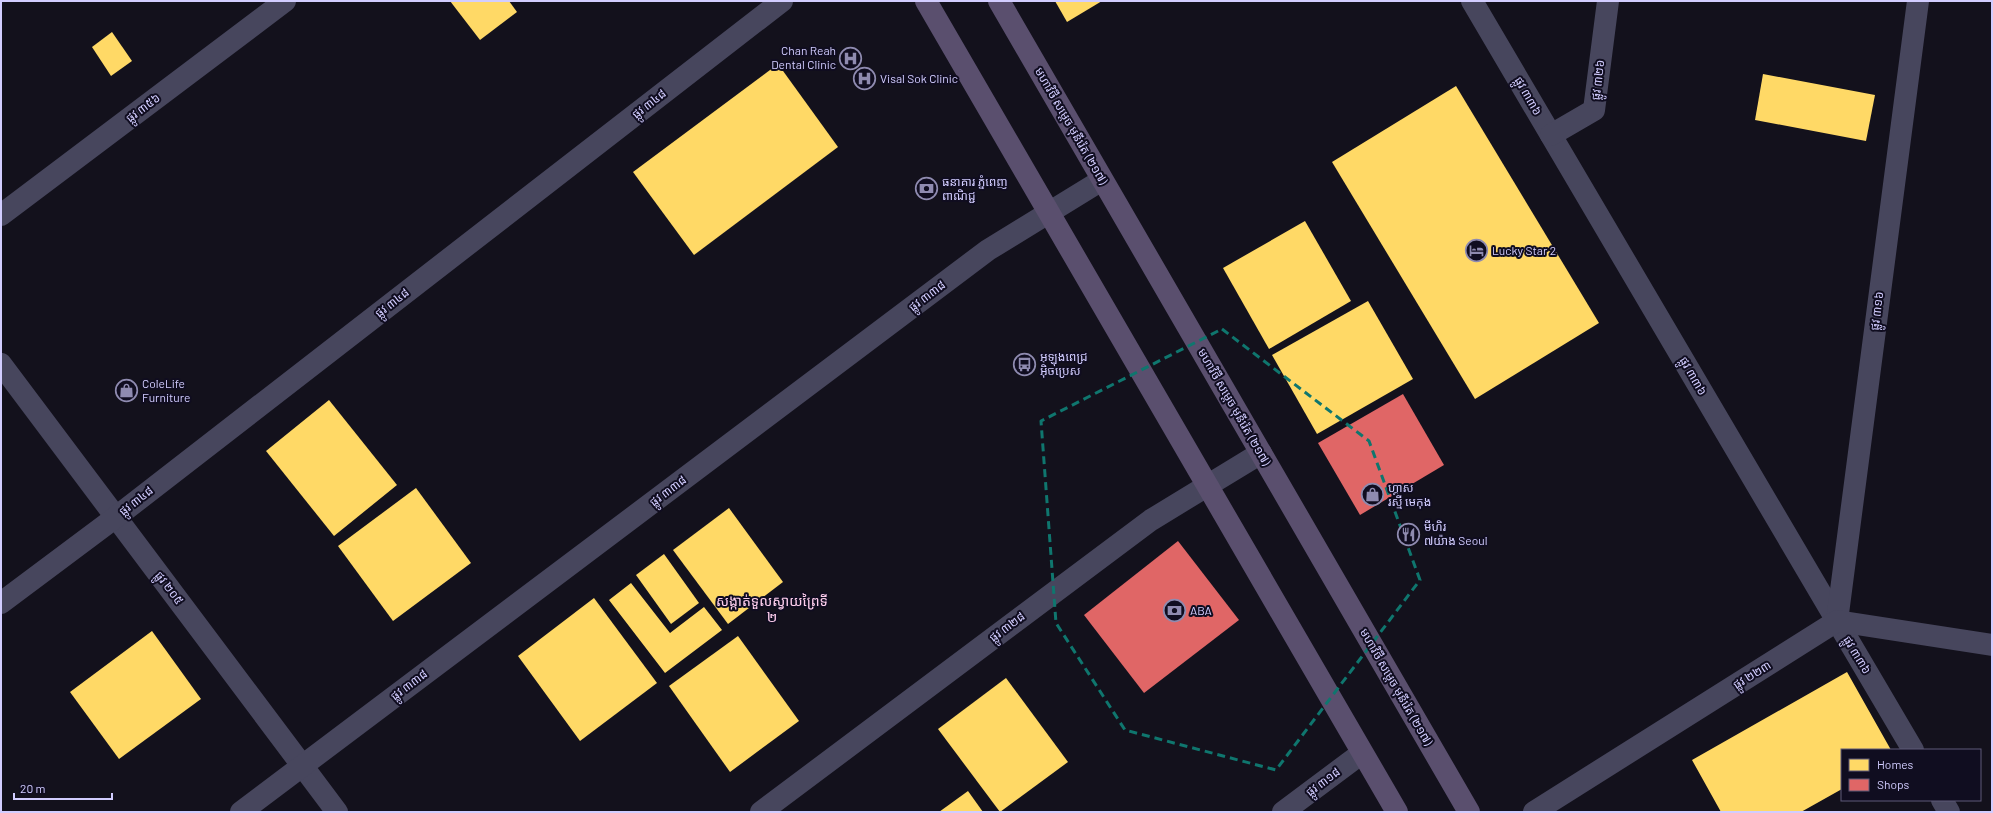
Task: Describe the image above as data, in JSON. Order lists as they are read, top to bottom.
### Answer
{
  "streets": {
    "main road": ["មហាវិថី សម្តេច មុនីរ៉េត (២១៧)"],
    "street": [
      "ផ្លូវ ៣២៦",
      "ផ្លូវ ៣៣៦",
      "ផ្លូវ ៣៤៨",
      "ផ្លូវ ៣៥៦",
      "ផ្លូវ ៣៣៨",
      "ផ្លូវ ៣១៦",
      "ផ្លូវ ២០៥",
      "ផ្លូវ ៣២៨",
      "ផ្លូវ ២២៣",
      "ផ្លូវ ៣១៨"
    ]
  },
  "crossings": [
    ["ផ្លូវ ៣២៦", "ផ្លូវ ៣៣៦"],
    ["ផ្លូវ ៣៣៦", "ផ្លូវ ៣១៦"],
    ["ផ្លូវ ៣៣៦", "ផ្លូវ ២២៣"],
    ["ផ្លូវ ៣៤៨", "ផ្លូវ ២០៥"],
    ["មហាវិថី សម្តេច មុនីរ៉េត (២១៧)", "ផ្លូវ ៣៣៨"],
    ["មហាវិថី សម្តេច មុនីរ៉េត (២១៧)", "ផ្លូវ ៣២៨"],
    ["ផ្លូវ ៣៣៨", "ផ្លូវ ២០៥"],
    ["ផ្លូវ ៣១៦", "ផ្លូវ ២២៣"]
  ],
  "districts": ["សង្កាត់ទួលស្វាយព្រៃទី ២"],
  "places": {
    "hospital": ["Chan Reah Dental Clinic", "Visal Sok Clinic"],
    "bank": ["ធនាគារ ភ្នំពេញ ពាណិជ្ជ", "ABA"],
    "hotel": ["Lucky Star 2"],
    "bus stop": ["អុឡុងពេជ្រ អ៊ិចប្រេស"],
    "shop": ["ColeLife Furniture", "ហ្គាស រស្មី មេកុង"],
    "restaurant": ["មីហិរ ៧យ៉ាង Seoul"]
  },
  "legend": ["Homes", "Shops"],
  "scale_bar": "20 m"
}
